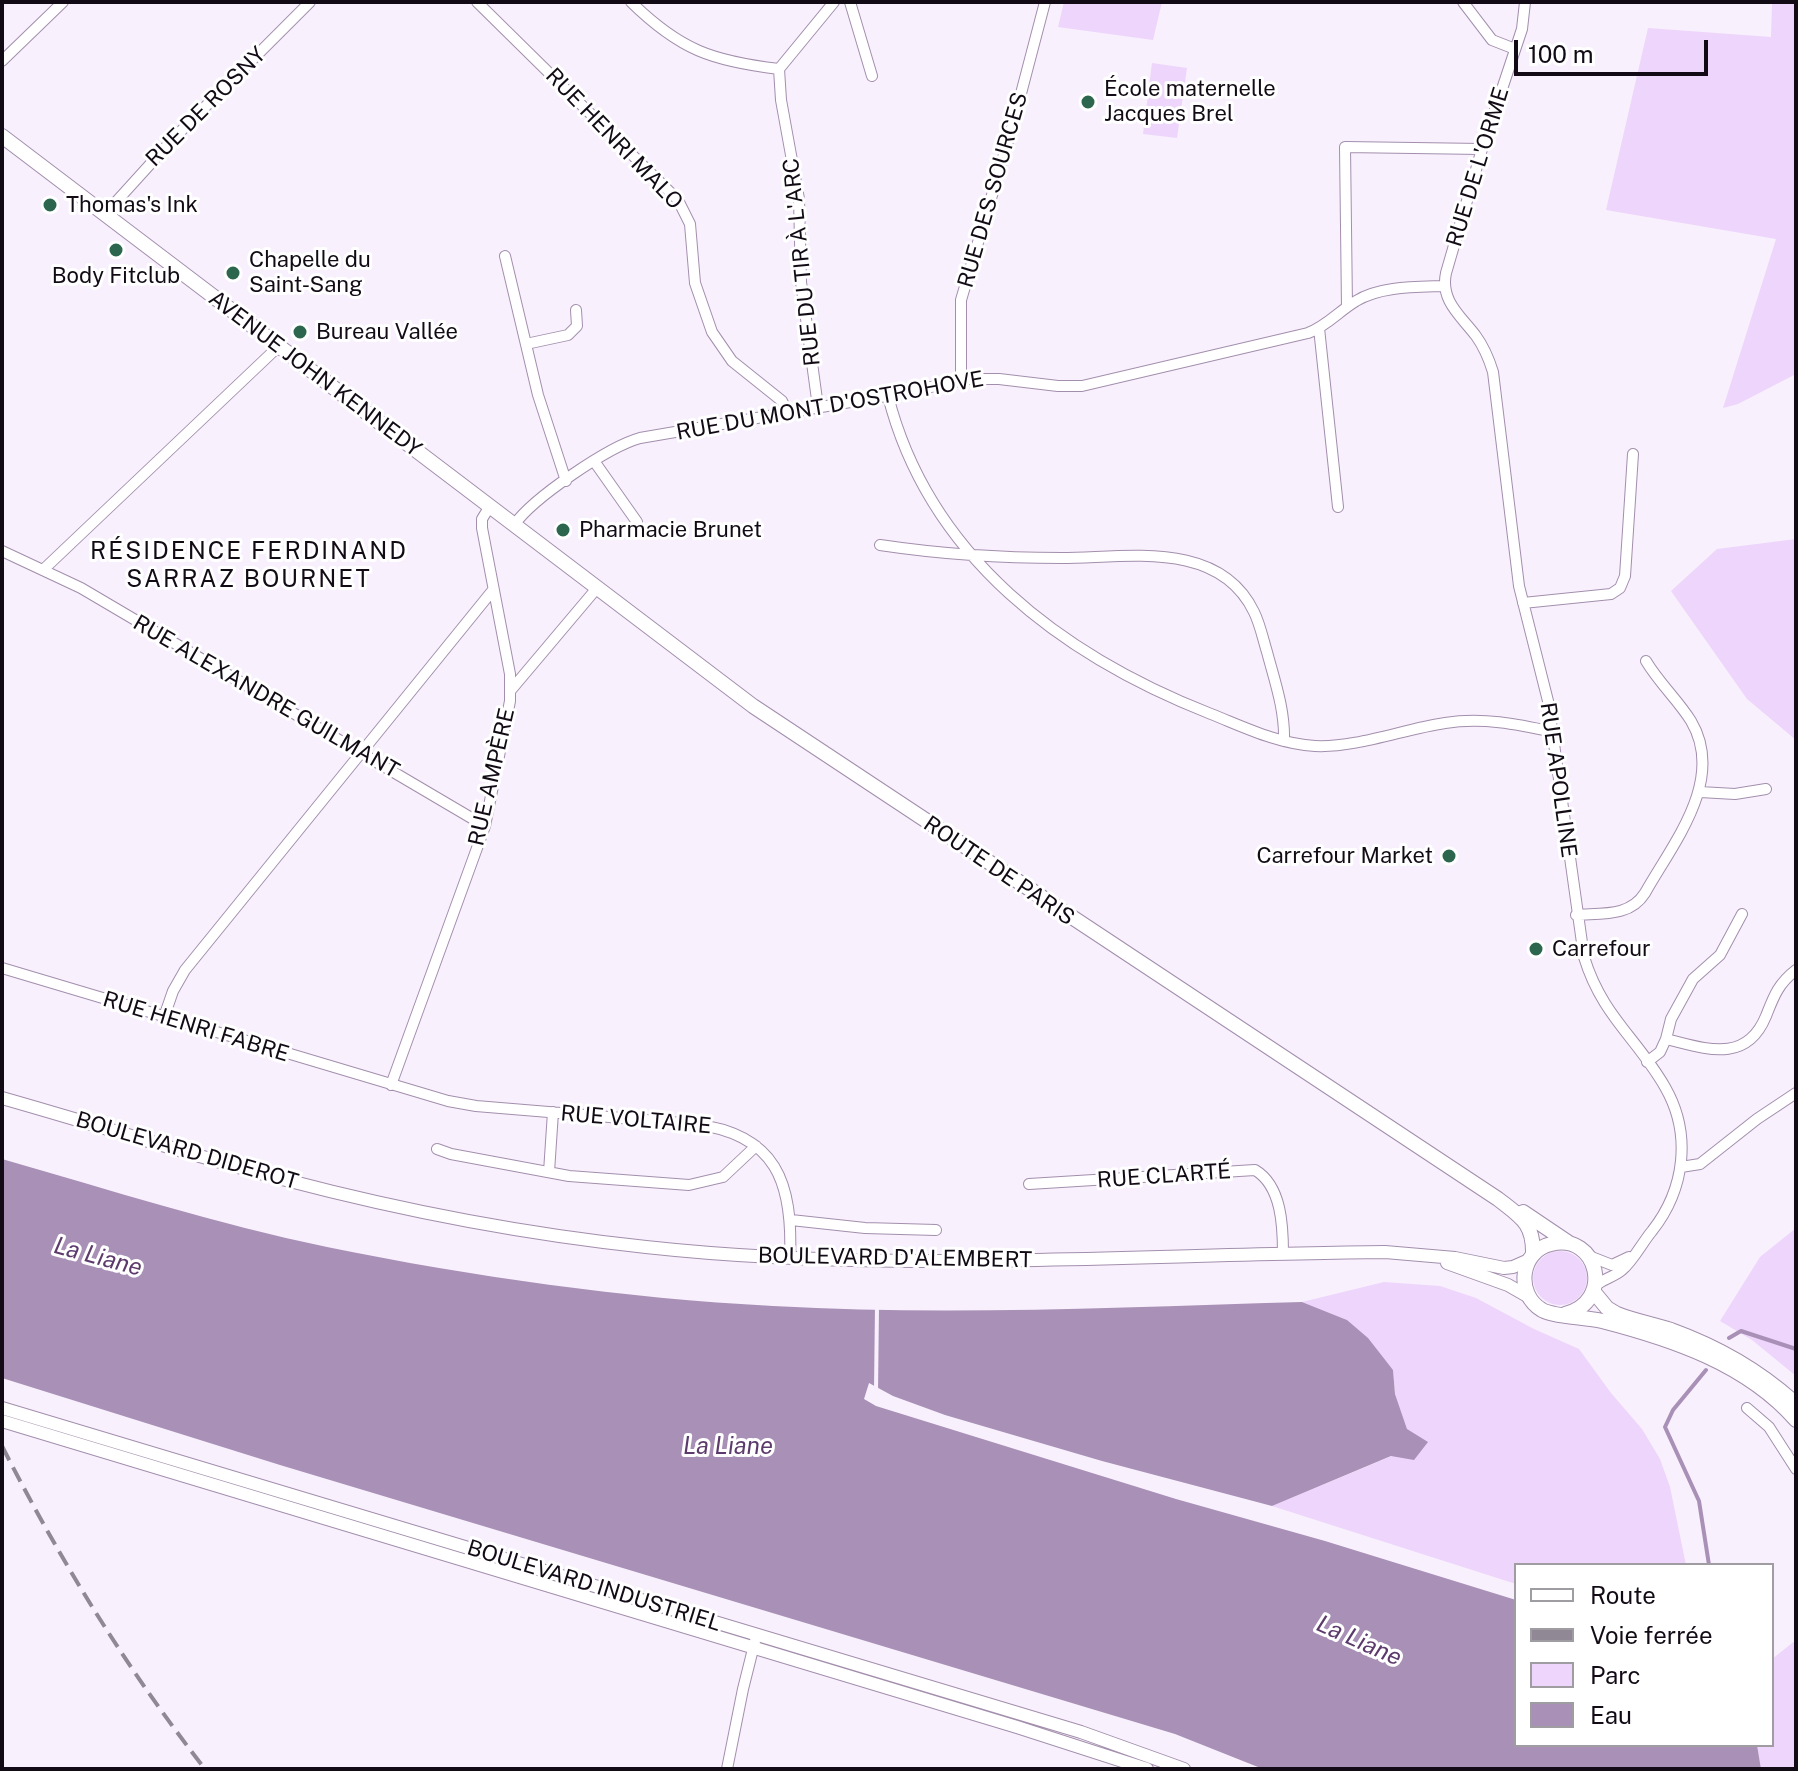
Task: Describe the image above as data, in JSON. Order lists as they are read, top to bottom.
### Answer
{
  "streets": {
    "main road": ["AVENUE JOHN KENNEDY", "ROUTE DE PARIS"],
    "street": [
      "RUE DE ROSNY",
      "RUE HENRI MALO",
      "RUE DE L'ORME",
      "RUE DES SOURCES",
      "RUE DU TIR À L'ARC",
      "RUE DU MONT D'OSTROHOVE",
      "RUE ALEXANDRE GUILMANT",
      "RUE AMPÈRE",
      "RUE APOLLINE",
      "RUE HENRI FABRE",
      "RUE VOLTAIRE",
      "BOULEVARD DIDEROT",
      "RUE CLARTÉ",
      "BOULEVARD D'ALEMBERT",
      "BOULEVARD INDUSTRIEL"
    ]
  },
  "crossings": [
    ["RUE DE ROSNY", "AVENUE JOHN KENNEDY"],
    ["RUE HENRI MALO", "RUE DU MONT D'OSTROHOVE"],
    ["RUE DE L'ORME", "RUE DU MONT D'OSTROHOVE"],
    ["RUE DE L'ORME", "RUE APOLLINE"],
    ["RUE DES SOURCES", "RUE DU MONT D'OSTROHOVE"],
    ["RUE DU TIR À L'ARC", "RUE DU MONT D'OSTROHOVE"],
    ["AVENUE JOHN KENNEDY", "RUE DU MONT D'OSTROHOVE"],
    ["AVENUE JOHN KENNEDY", "RUE AMPÈRE"],
    ["AVENUE JOHN KENNEDY", "ROUTE DE PARIS"],
    ["RUE DU MONT D'OSTROHOVE", "RUE APOLLINE"],
    ["RUE DU MONT D'OSTROHOVE", "ROUTE DE PARIS"],
    ["RUE ALEXANDRE GUILMANT", "RUE AMPÈRE"],
    ["RUE AMPÈRE", "RUE HENRI FABRE"],
    ["RUE AMPÈRE", "RUE VOLTAIRE"],
    ["RUE APOLLINE", "ROUTE DE PARIS"],
    ["RUE APOLLINE", "BOULEVARD D'ALEMBERT"],
    ["ROUTE DE PARIS", "BOULEVARD D'ALEMBERT"],
    ["RUE HENRI FABRE", "RUE VOLTAIRE"],
    ["RUE VOLTAIRE", "BOULEVARD D'ALEMBERT"],
    ["BOULEVARD DIDEROT", "BOULEVARD D'ALEMBERT"],
    ["RUE CLARTÉ", "BOULEVARD D'ALEMBERT"]
  ],
  "districts": ["RÉSIDENCE FERDINAND SARRAZ BOURNET"],
  "water": ["La Liane"],
  "places": [
    "École maternelle Jacques Brel",
    "Thomas's Ink",
    "Body Fitclub",
    "Chapelle du Saint-Sang",
    "Bureau Vallée",
    "Pharmacie Brunet",
    "Carrefour Market",
    "Carrefour"
  ],
  "legend": [
    "Route",
    "Voie ferrée",
    "Parc",
    "Eau"
  ],
  "scale_bar": "100 m"
}
